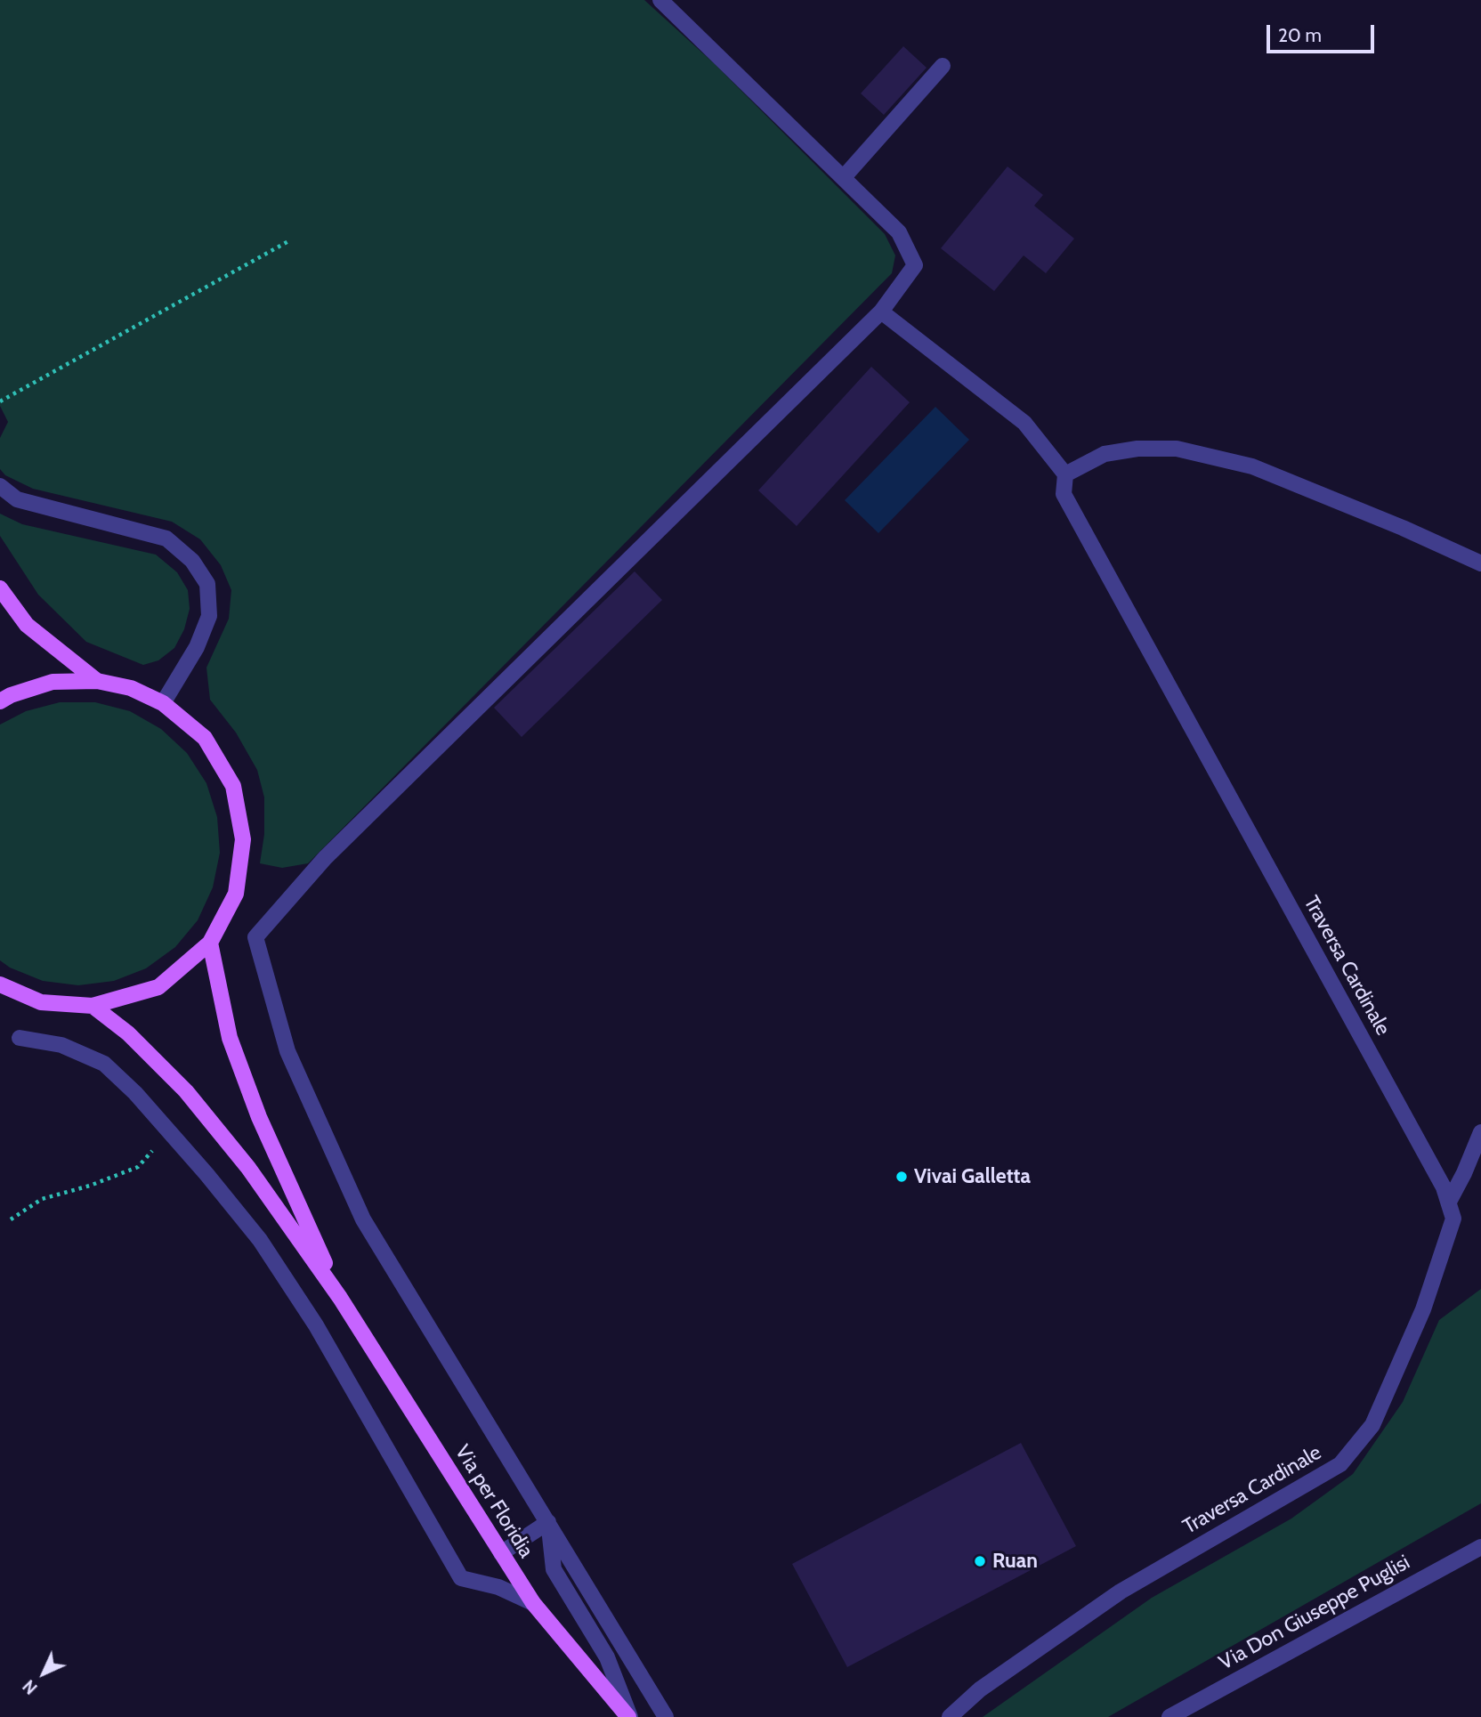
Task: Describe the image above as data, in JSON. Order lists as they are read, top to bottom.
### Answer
{
  "streets": {
    "main road": ["Via per Floridia"],
    "street": ["Traversa Cardinale", "Via Don Giuseppe Puglisi"]
  },
  "places": ["Vivai Galletta", "Ruan"],
  "scale_bar": "20 m",
  "north": "bottom left"
}
